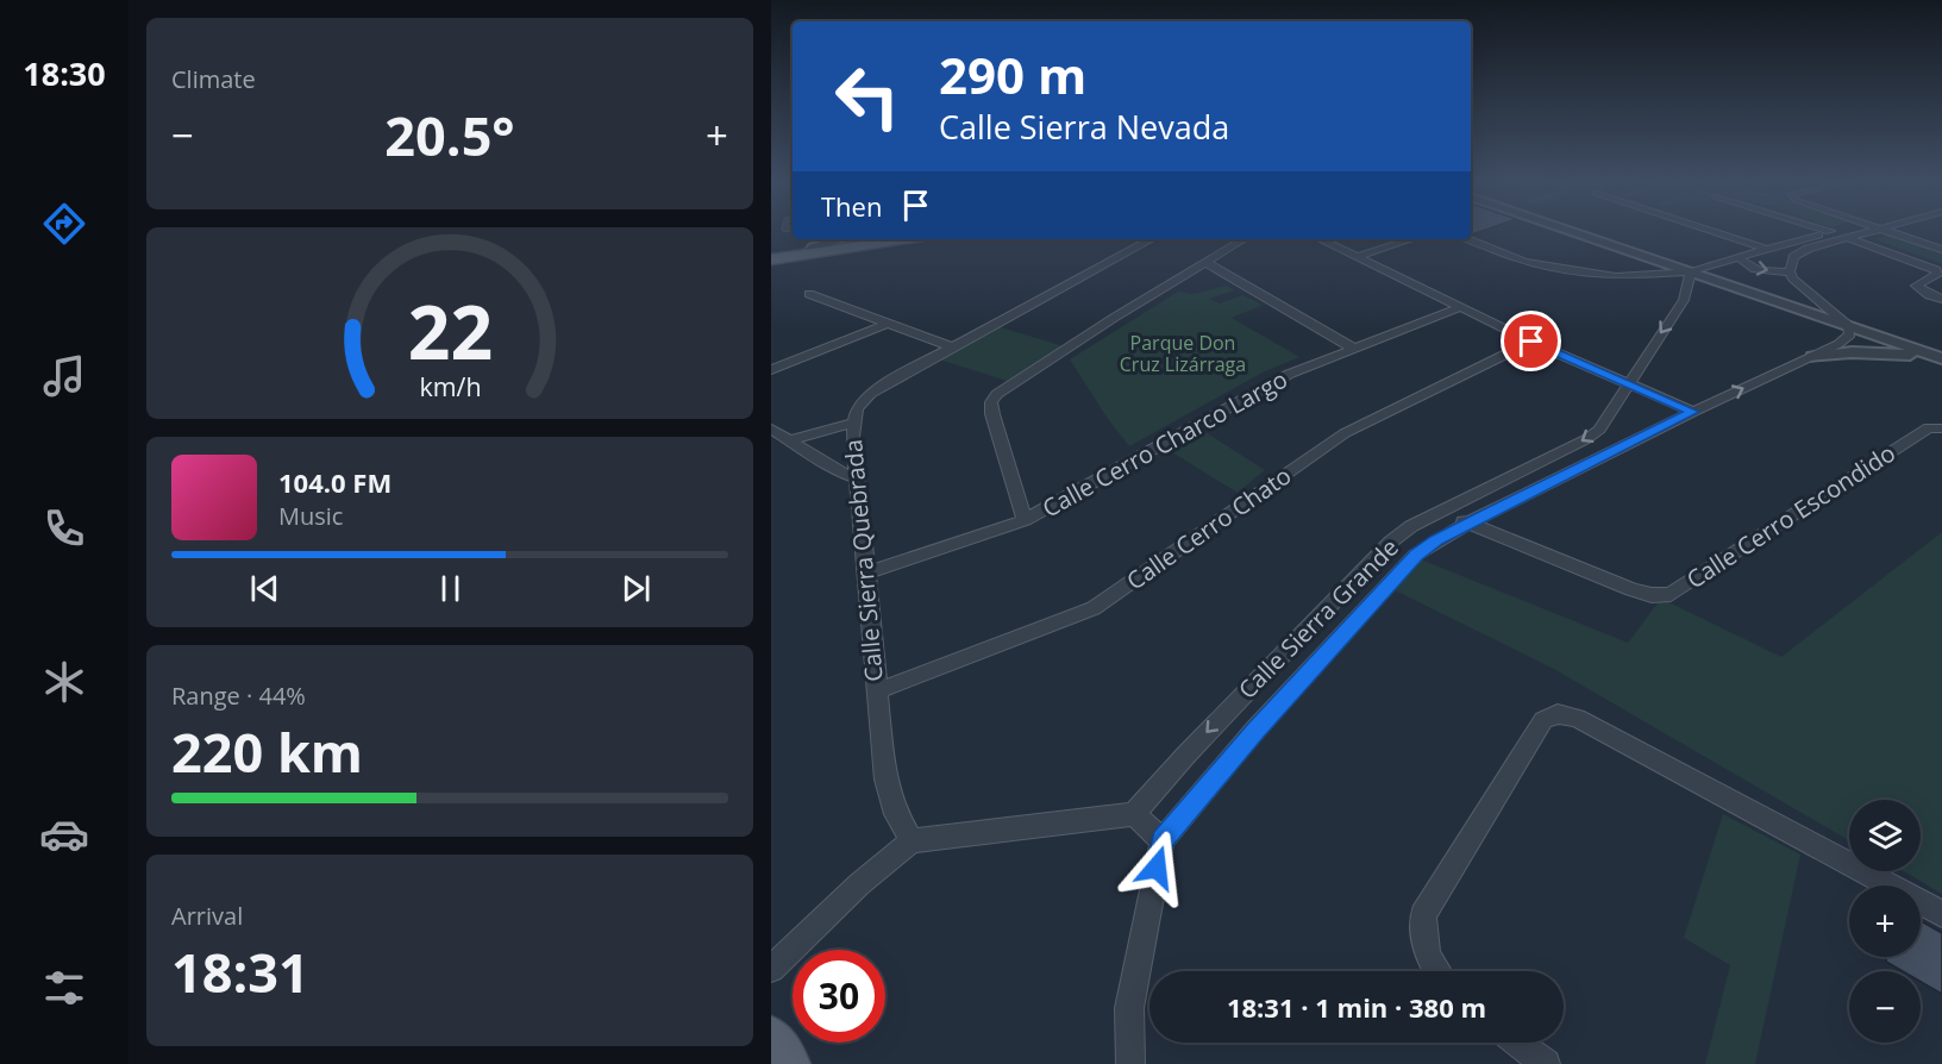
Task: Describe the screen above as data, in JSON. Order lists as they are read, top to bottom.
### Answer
{
  "streets": {
    "street": [
      "Calle Cerro Charco Largo",
      "Calle Cerro Escondido",
      "Calle Cerro Chato",
      "Calle Sierra Quebrada",
      "Calle Sierra Grande"
    ]
  },
  "crossings": [
    ["Calle Cerro Charco Largo", "Calle Sierra Quebrada"],
    ["Calle Cerro Escondido", "Calle Sierra Grande"],
    ["Calle Cerro Chato", "Calle Sierra Quebrada"]
  ],
  "parks": ["Parque Don Cruz Lizárraga"],
  "page": {
    "tabs": "18:30",
    "tile": [
      "Climate",
      ["Range · 44%", "220 km"],
      ["Arrival", "18:31"]
    ],
    "turn": ["290 m", "Calle Sierra Nevada"],
    "heat": ["−", "20.5°", "+"],
    "then": "Then",
    "song": ["104.0 FM", "Music"],
    "map_buttons": ["+", "−"],
    "limit": "30",
    "trip": "18:31 · 1 min · 380 m",
    "gauge": ["22", "km/h"]
  }
}
